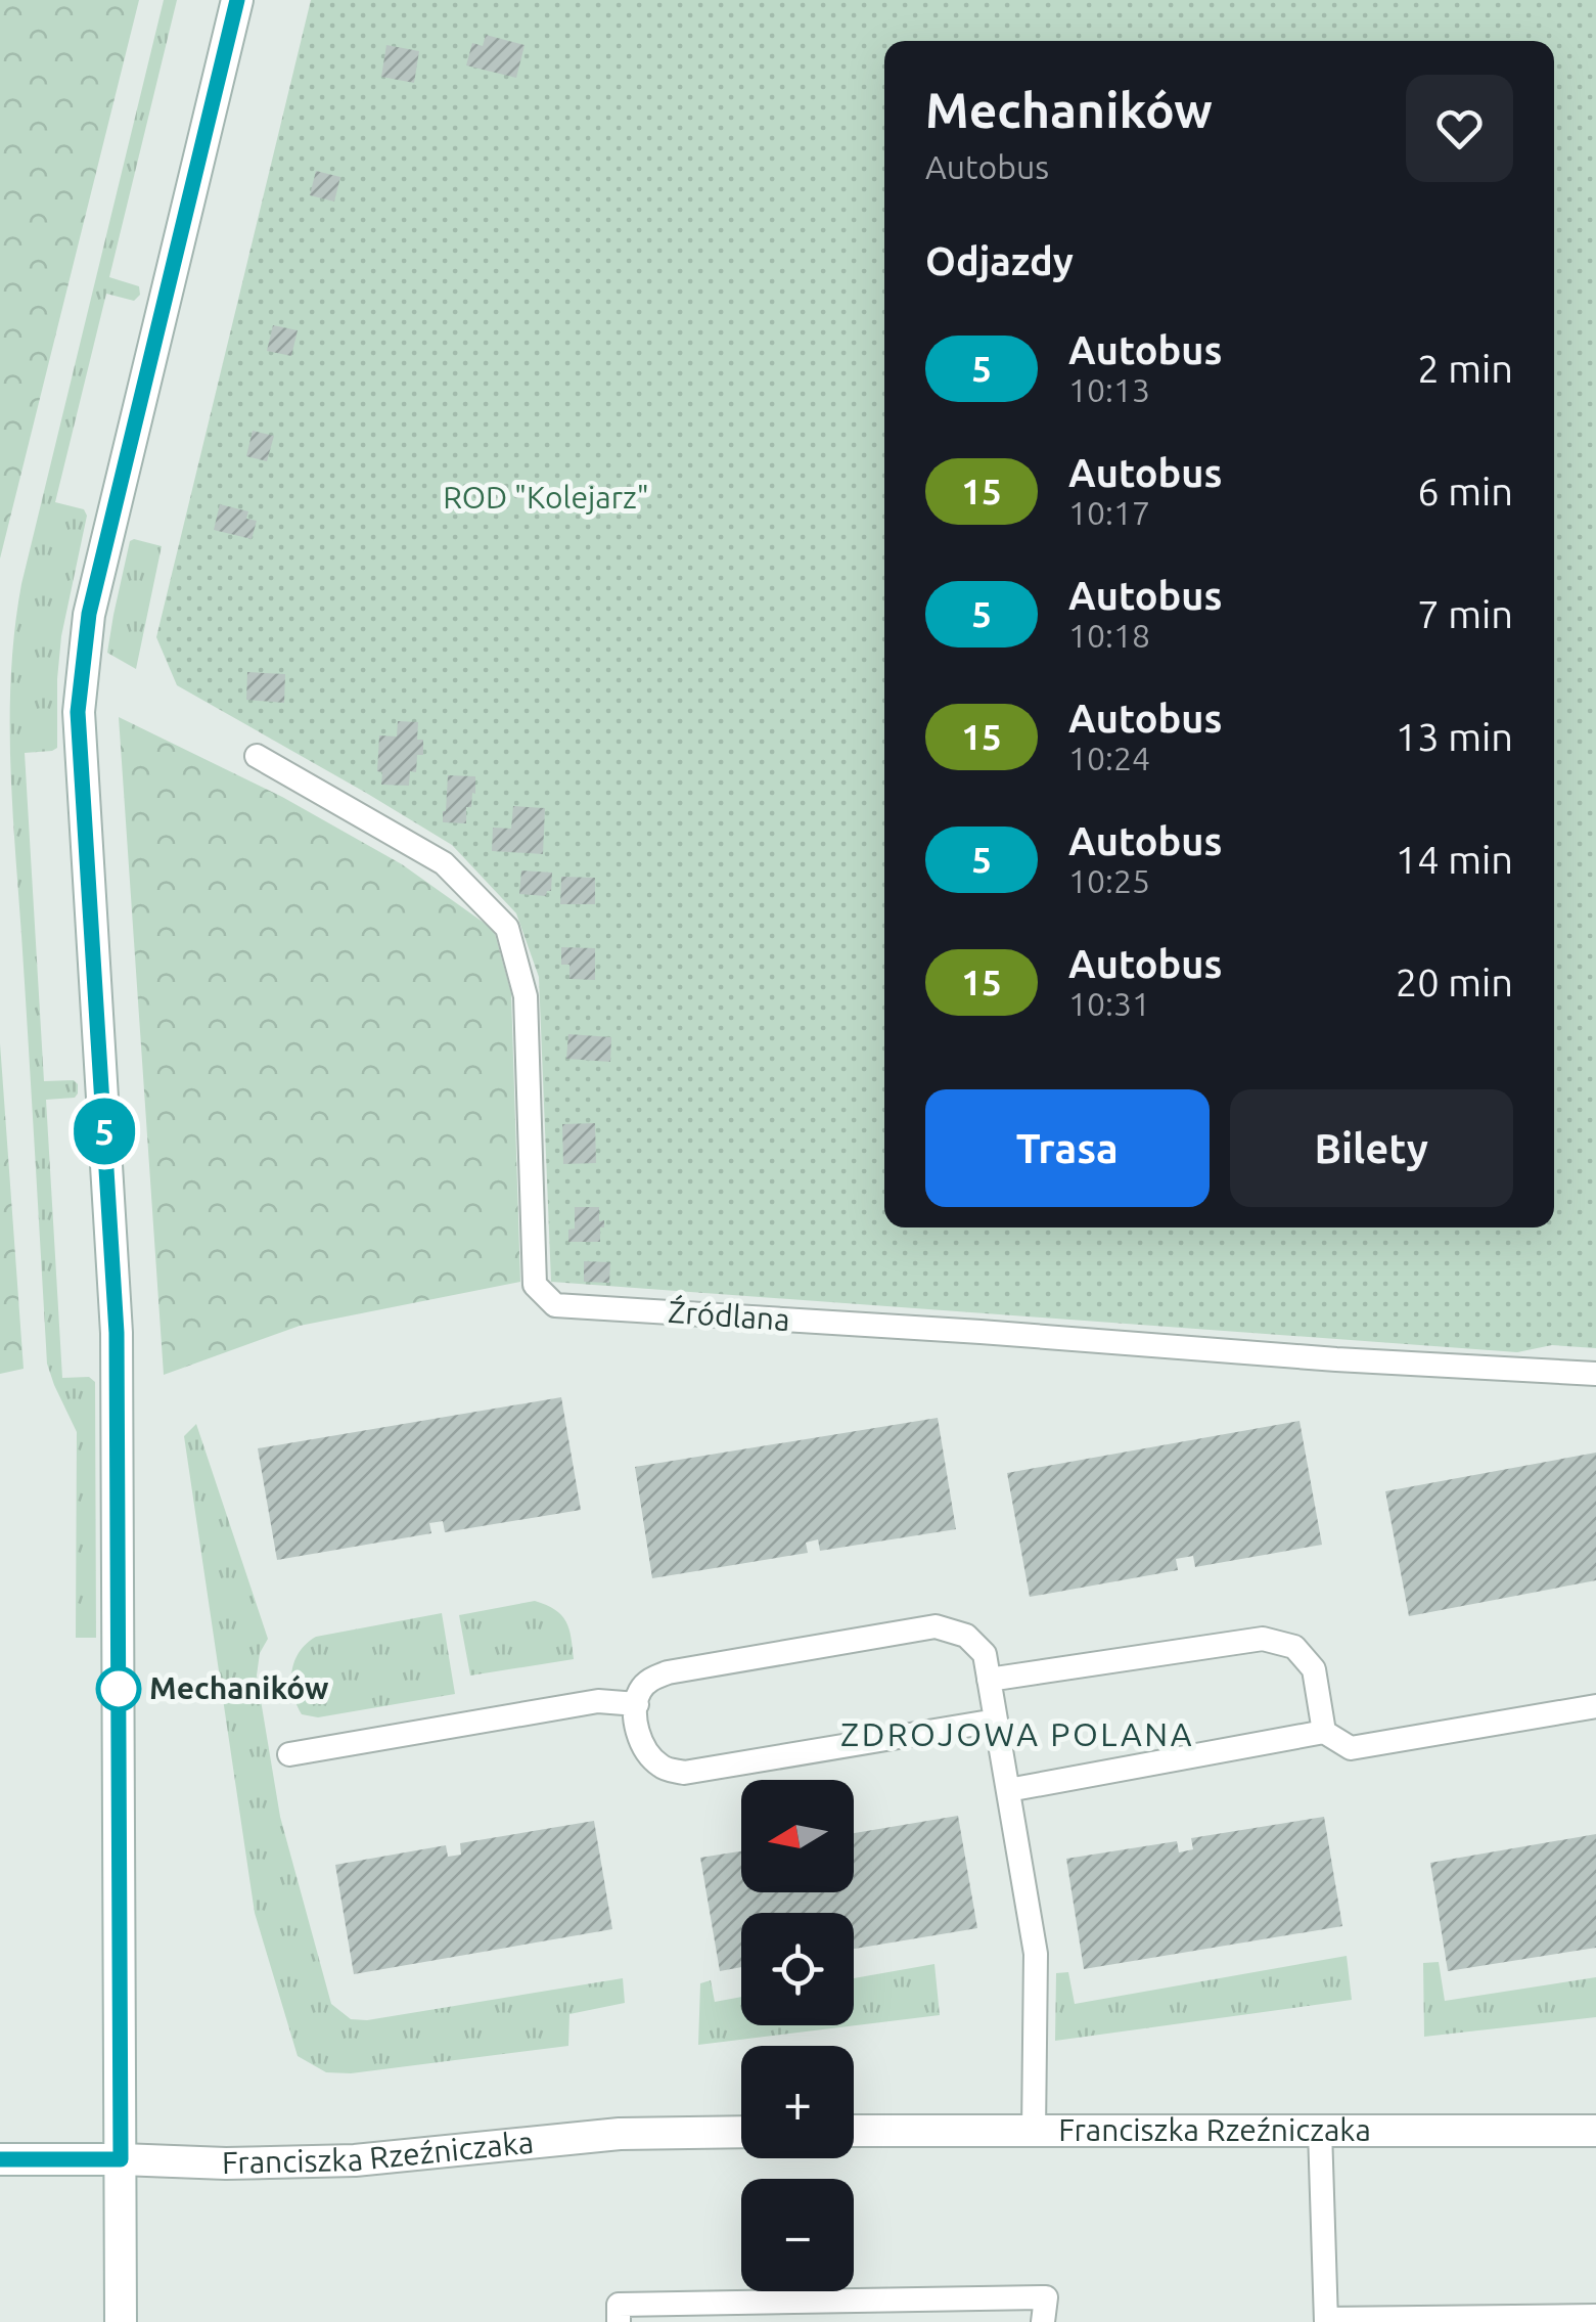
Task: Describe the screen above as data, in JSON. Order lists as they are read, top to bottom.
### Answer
{
  "streets": {
    "street": ["Franciszka Rzeźniczaka"],
    "lane": ["Źródlana"]
  },
  "districts": ["ZDROJOWA POLANA"],
  "parks": ["ROD \"Kolejarz\""],
  "places": ["Mechaników"],
  "lines": ["bus line 5"],
  "north": "left",
  "page": {
    "on_map": "5",
    "heading": [
      ["Mechaników", "Autobus"],
      "Odjazdy"
    ],
    "list": [
      {
        "mark": "5",
        "name": "Autobus",
        "note": "10:13",
        "value": "2 min"
      },
      {
        "mark": "15",
        "name": "Autobus",
        "note": "10:17",
        "value": "6 min"
      },
      {
        "mark": "5",
        "name": "Autobus",
        "note": "10:18",
        "value": "7 min"
      },
      {
        "mark": "15",
        "name": "Autobus",
        "note": "10:24",
        "value": "13 min"
      },
      {
        "mark": "5",
        "name": "Autobus",
        "note": "10:25",
        "value": "14 min"
      },
      {
        "mark": "15",
        "name": "Autobus",
        "note": "10:31",
        "value": "20 min"
      }
    ],
    "buttons": ["Trasa", "Bilety"],
    "map_buttons": ["+", "−"]
  }
}
